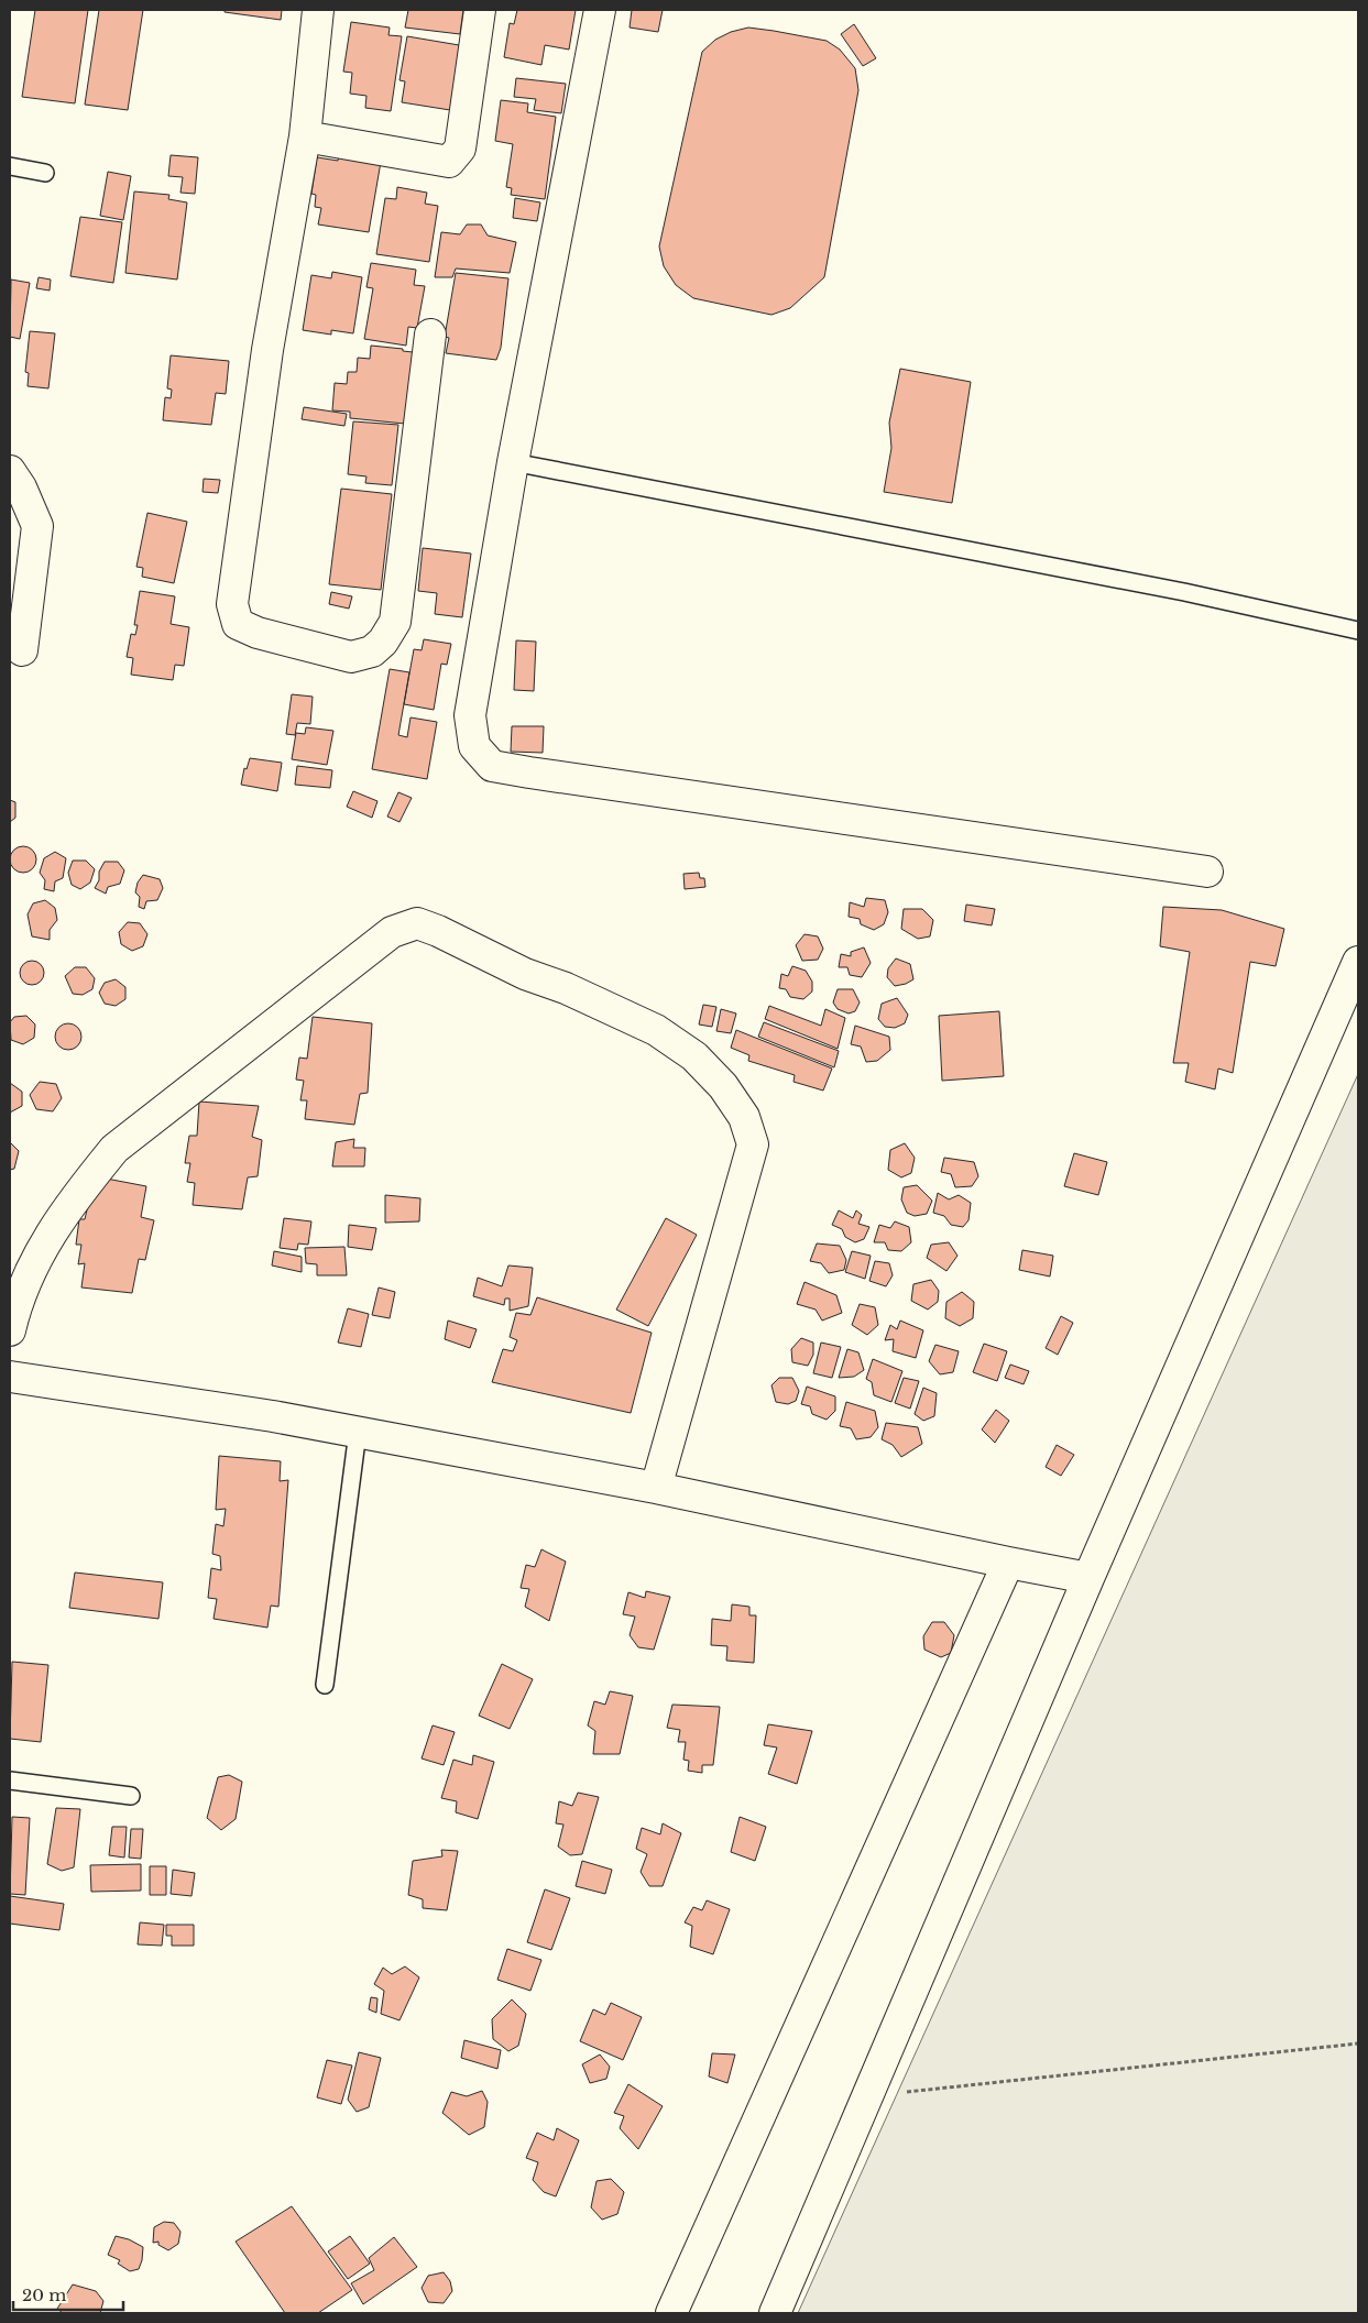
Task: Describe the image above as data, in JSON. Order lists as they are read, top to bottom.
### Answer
{
  "scale_bar": "20 m"
}
